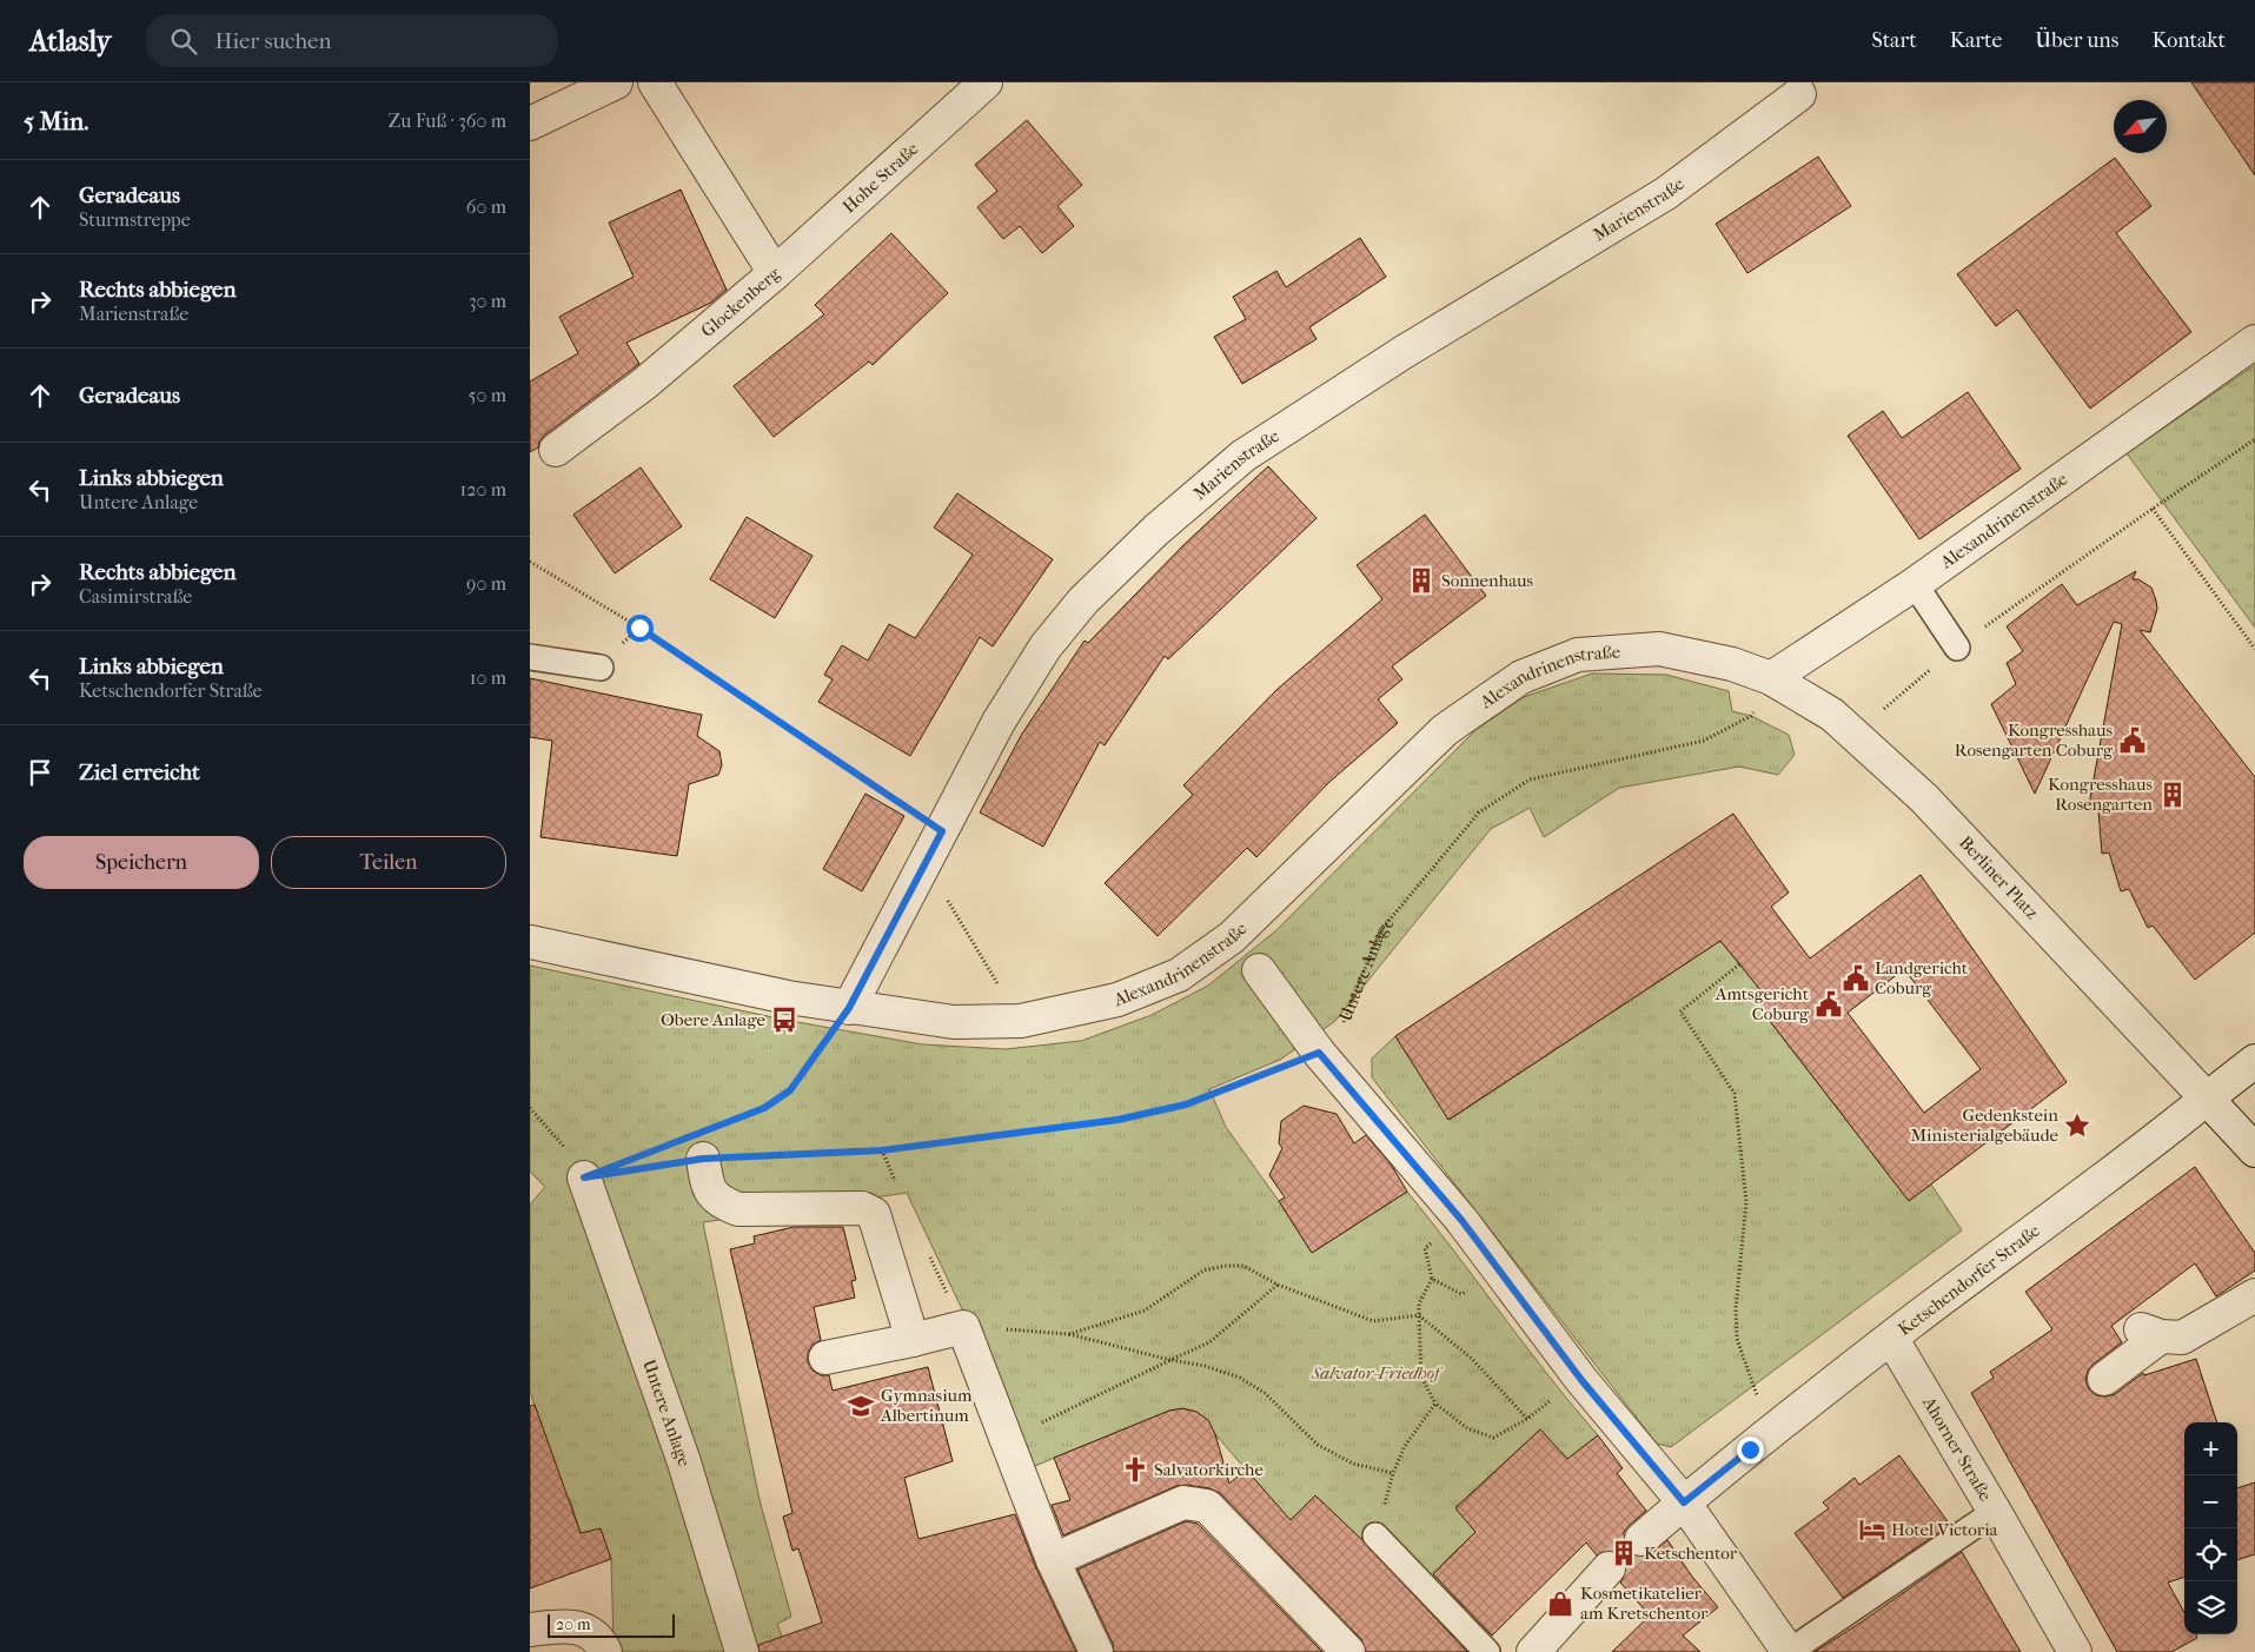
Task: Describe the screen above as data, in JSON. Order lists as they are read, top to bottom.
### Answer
{
  "streets": {
    "street": [
      "Hohe Straße",
      "Marienstraße",
      "Glockenberg",
      "Alexandrinenstraße",
      "Berliner Platz",
      "Untere Anlage",
      "Ketschendorfer Straße",
      "Ahorner Straße"
    ]
  },
  "crossings": [
    ["Hohe Straße", "Glockenberg"],
    ["Marienstraße", "Alexandrinenstraße"],
    ["Alexandrinenstraße", "Berliner Platz"],
    ["Alexandrinenstraße", "Untere Anlage"],
    ["Berliner Platz", "Untere Anlage"],
    ["Berliner Platz", "Ketschendorfer Straße"],
    ["Ketschendorfer Straße", "Ahorner Straße"]
  ],
  "parks": ["Salvator-Friedhof"],
  "places": {
    "building": ["Sonnenhaus", "Kongresshaus Rosengarten", "Ketschentor"],
    "public building": ["Kongresshaus Rosengarten Coburg", "Landgericht Coburg", "Amtsgericht Coburg"],
    "bus stop": ["Obere Anlage"],
    "place": ["Gedenkstein Ministerialgebäude"],
    "school or university": ["Gymnasium Albertinum"],
    "church": ["Salvatorkirche"],
    "hotel": ["Hotel Victoria"],
    "shop": ["Kosmetikatelier am Kretschentor"]
  },
  "scale_bar": "20 m",
  "north": "bottom left",
  "page": {
    "header": "Atlasly",
    "search": "Hier suchen",
    "nav": [
      "Start",
      "Karte",
      "Über uns",
      "Kontakt"
    ],
    "heading": ["5 Min.", "Zu Fuß · 360 m"],
    "list": [
      ["Geradeaus", "Sturmstreppe", "60 m"],
      ["Rechts abbiegen", "Marienstraße", "30 m"],
      ["Geradeaus", "50 m"],
      ["Links abbiegen", "Untere Anlage", "120 m"],
      ["Rechts abbiegen", "Casimirstraße", "90 m"],
      ["Links abbiegen", "Ketschendorfer Straße", "10 m"],
      "Ziel erreicht"
    ],
    "buttons": ["Speichern", "Teilen"],
    "map_buttons": ["+", "−"],
    "scale": "20 m"
  }
}
